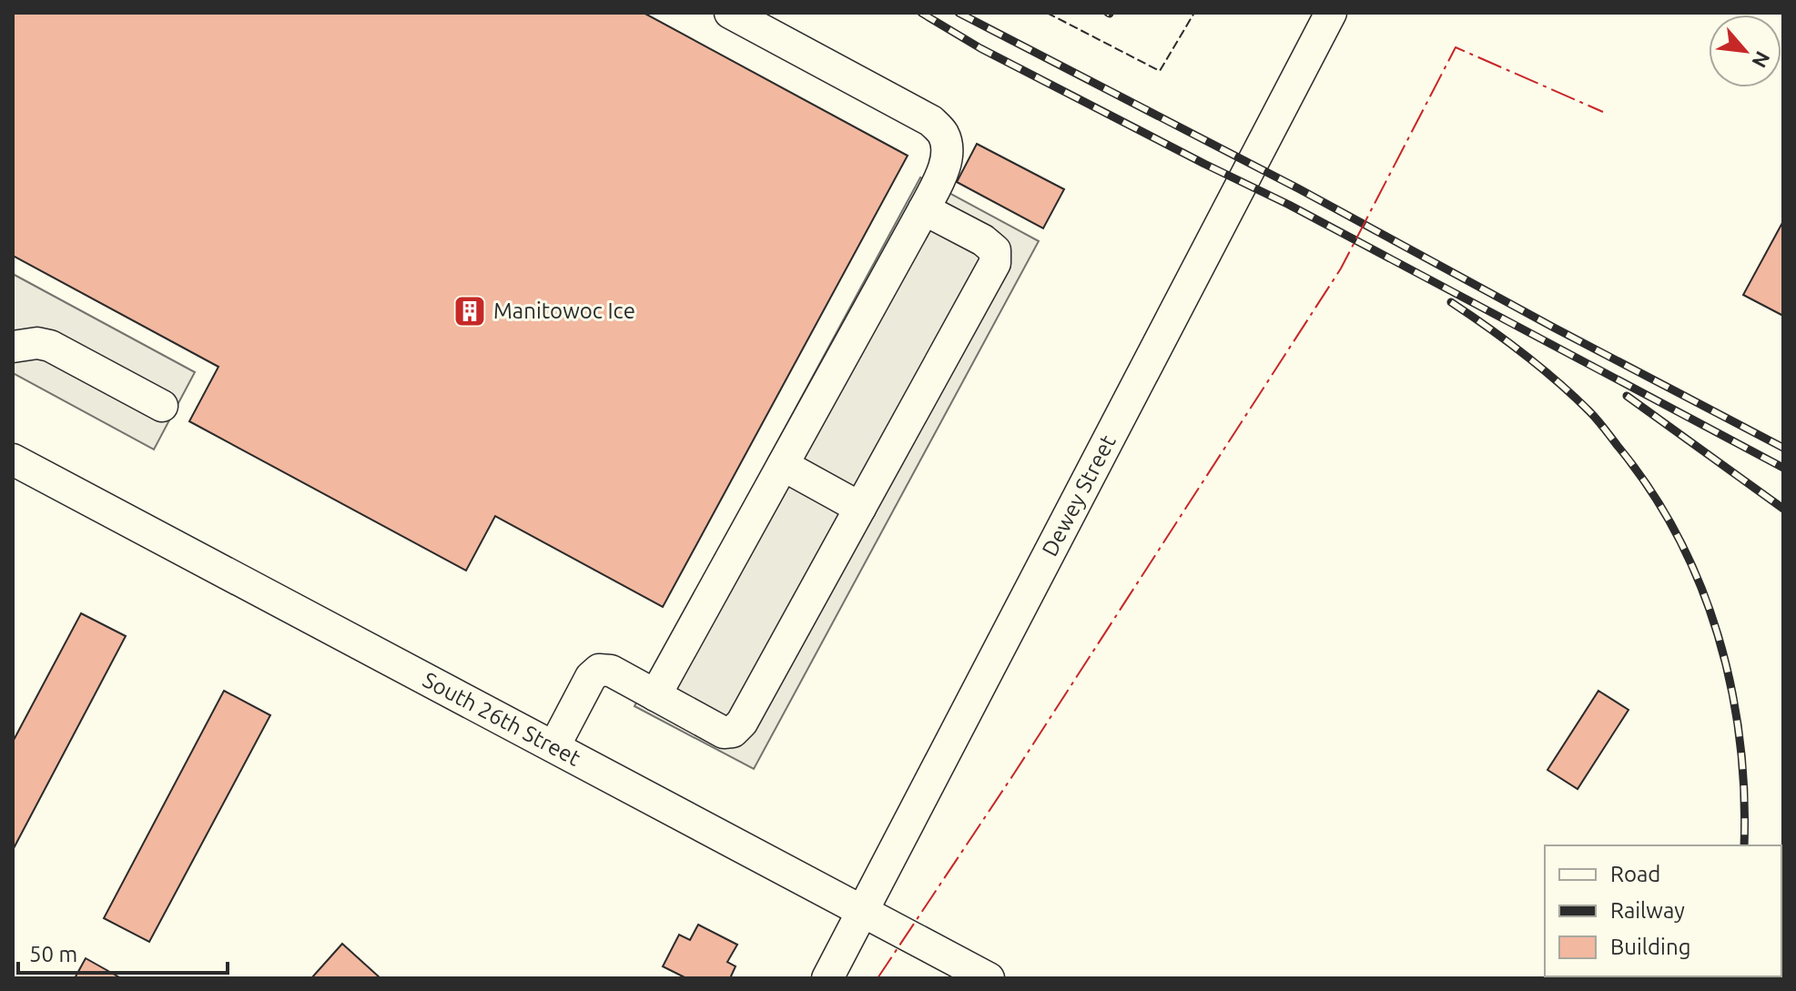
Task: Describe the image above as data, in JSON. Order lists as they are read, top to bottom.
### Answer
{
  "streets": {
    "street": ["Dewey Street", "South 26th Street"]
  },
  "crossings": [
    ["Dewey Street", "South 26th Street"]
  ],
  "places": {
    "building": ["Manitowoc Ice"]
  },
  "legend": ["Road", "Railway", "Building"],
  "scale_bar": "50 m",
  "north": "bottom right"
}
